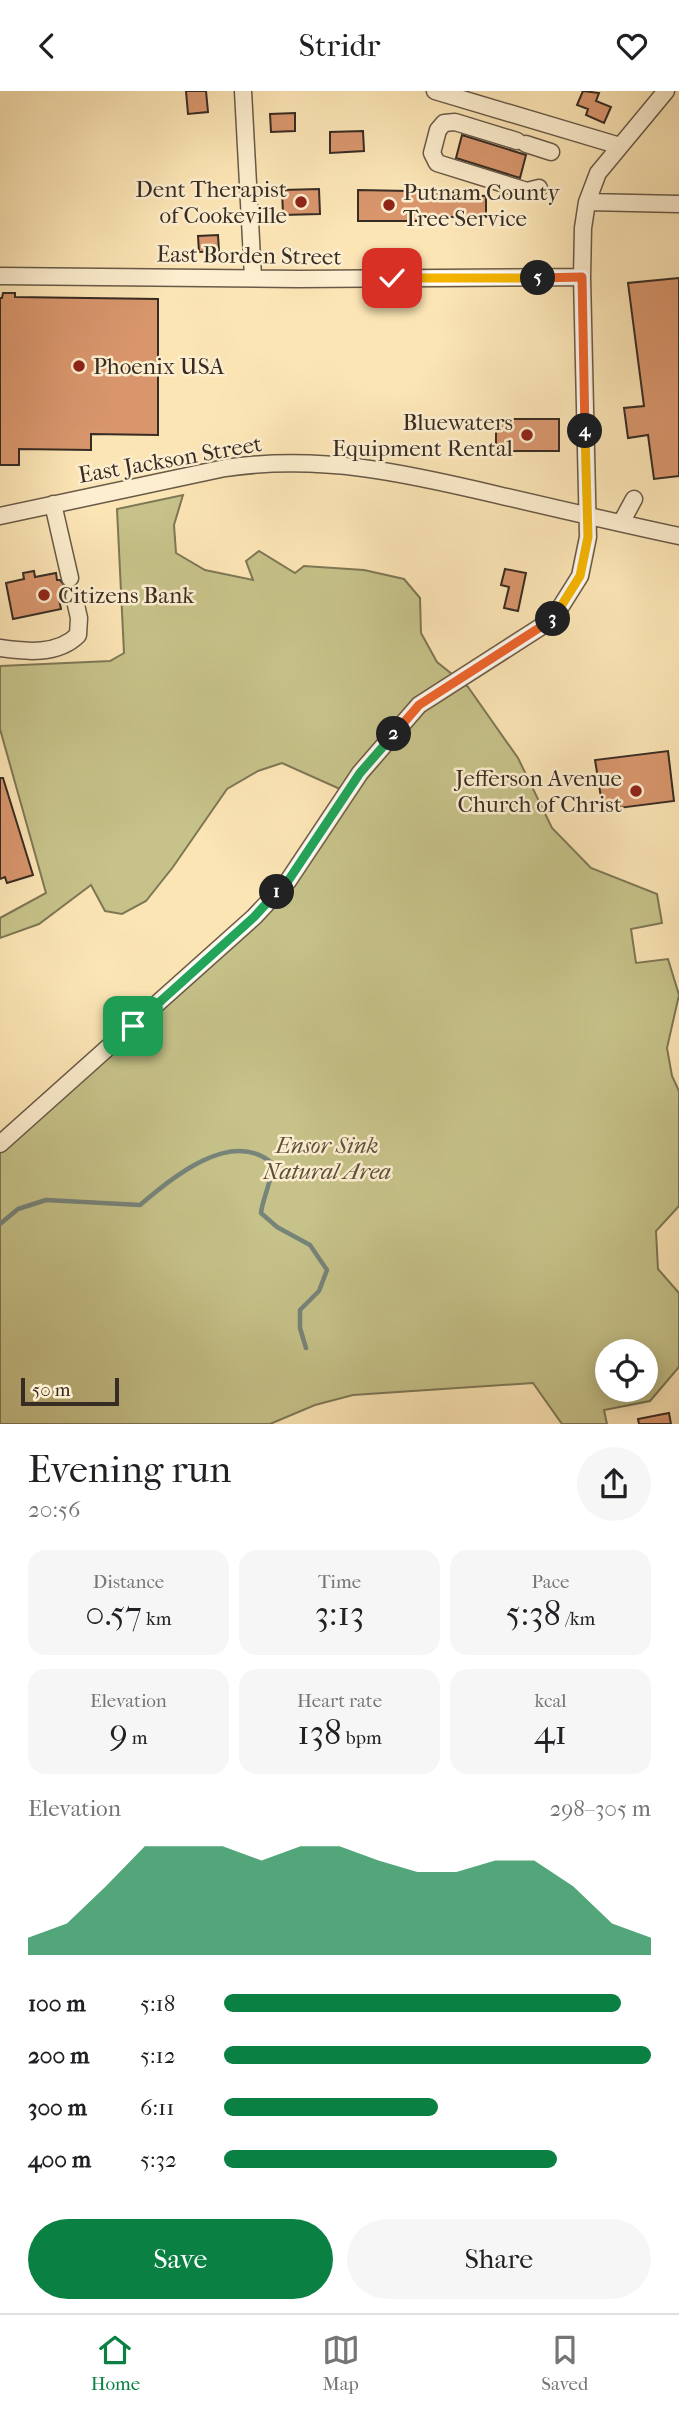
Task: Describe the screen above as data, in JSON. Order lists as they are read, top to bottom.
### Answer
{
  "streets": {
    "street": ["East Borden Street", "East Jackson Street"]
  },
  "parks": ["Ensor Sink Natural Area"],
  "places": [
    "Dent Therapist of Cookeville",
    "Putnam County Tree Service",
    "Phoenix USA",
    "Bluewaters Equipment Rental",
    "Citizens Bank",
    "Jefferson Avenue Church of Christ"
  ],
  "scale_bar": "50 m",
  "page": {
    "header": "Stridr",
    "pins": [
      "5",
      "4",
      "3",
      "2",
      "1"
    ],
    "scale": "50 m",
    "heading": ["Evening run", "20:56"],
    "stats": [
      ["Distance", "0.57 km"],
      ["Time", "3:13"],
      ["Pace", "5:38 /km"],
      ["Elevation", "9 m"],
      ["Heart rate", "138 bpm"],
      ["kcal", "41"]
    ],
    "chart": ["Elevation", "298–305 m"],
    "list": [
      {
        "name": "100 m",
        "note": "5:18"
      },
      {
        "name": "200 m",
        "note": "5:12"
      },
      {
        "name": "300 m",
        "note": "6:11"
      },
      {
        "name": "400 m",
        "note": "5:32"
      }
    ],
    "buttons": ["Save", "Share"],
    "tabs": ["Home", "Map", "Saved"]
  }
}
